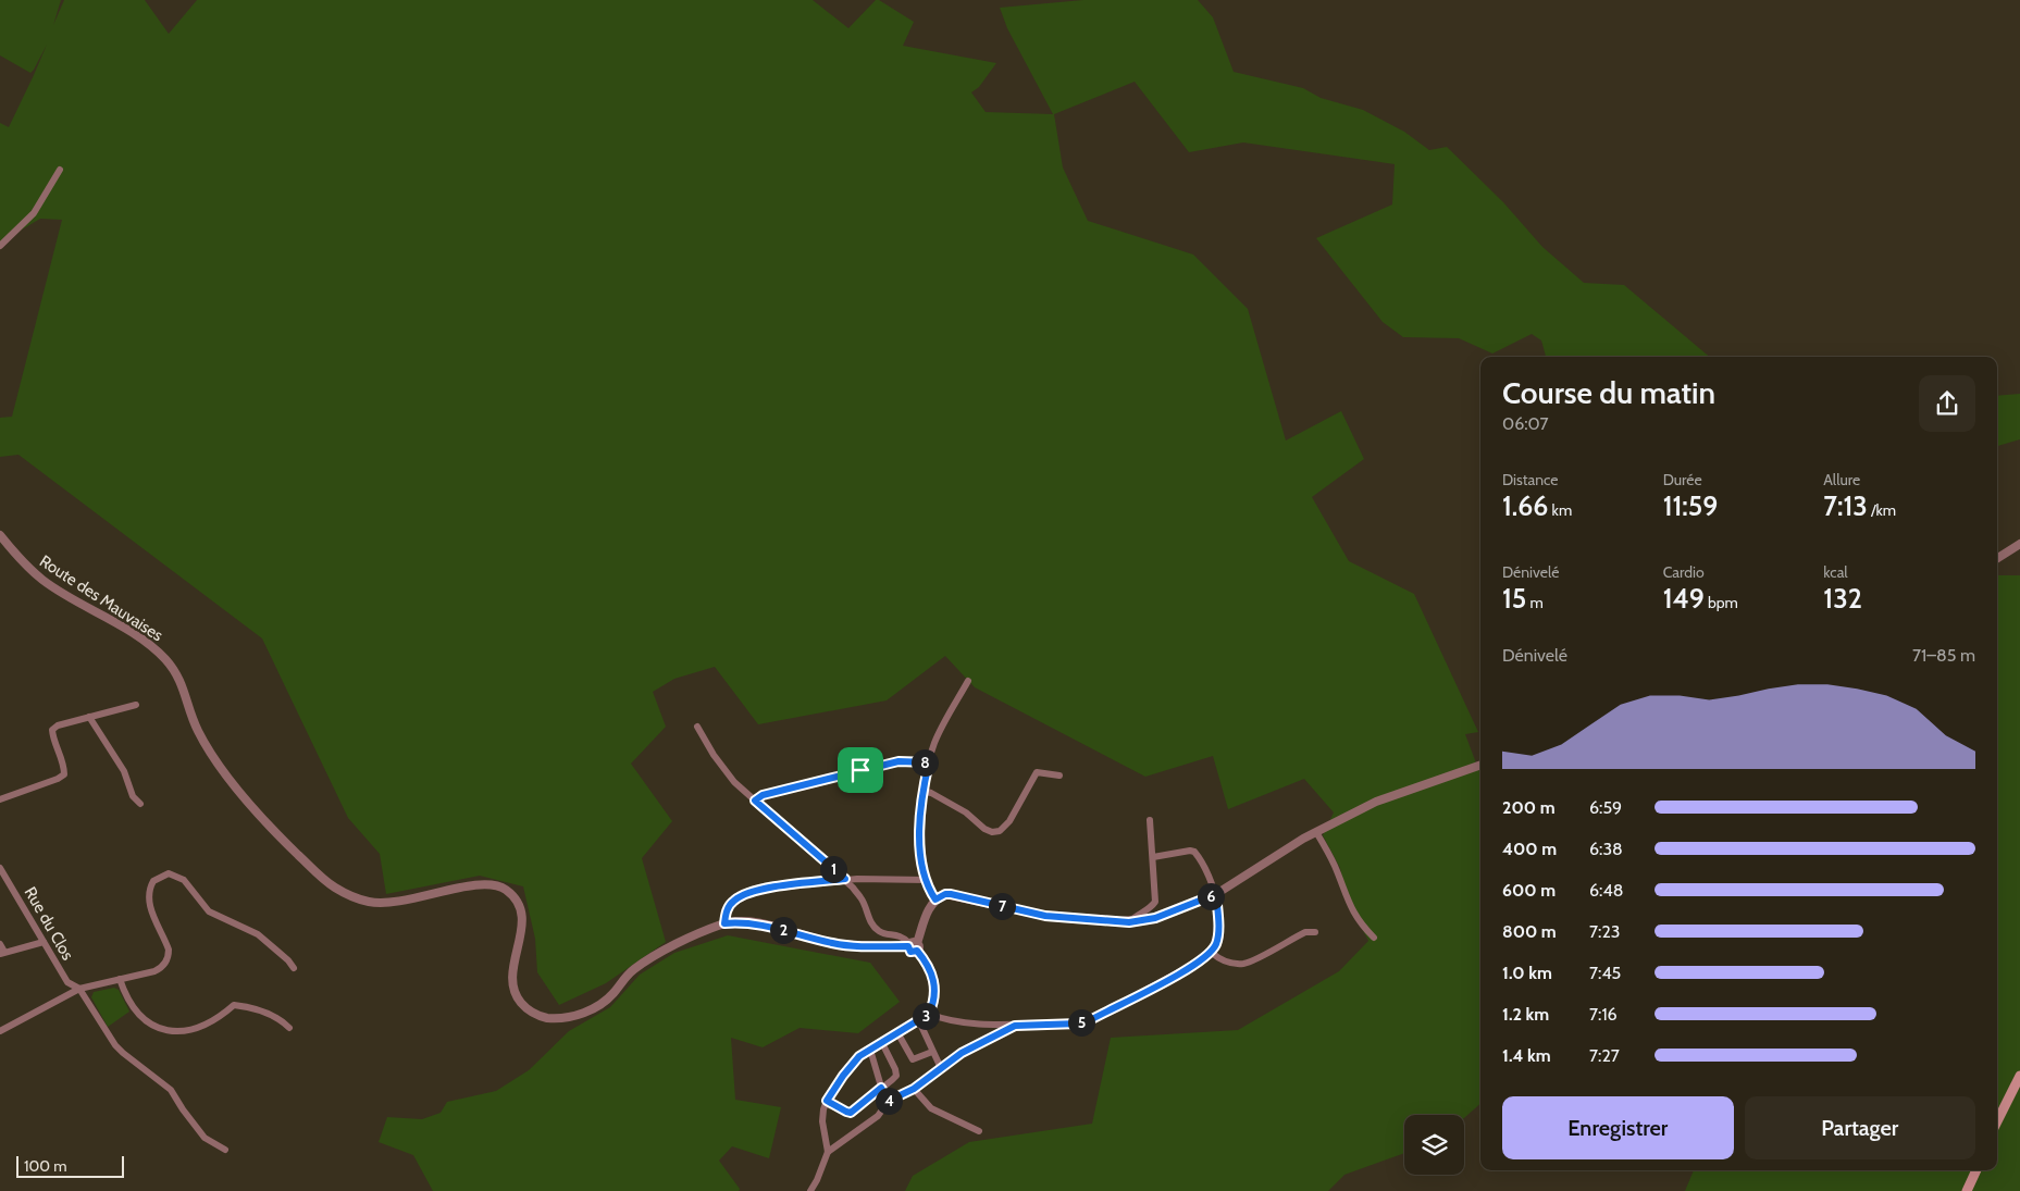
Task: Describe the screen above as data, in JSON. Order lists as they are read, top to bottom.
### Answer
{
  "streets": {
    "street": ["Route des Mauvaises", "Rue du Clos"]
  },
  "scale_bar": "100 m",
  "page": {
    "heading": ["Course du matin", "06:07"],
    "stats": [
      ["Distance", "1.66 km"],
      ["Durée", "11:59"],
      ["Allure", "7:13 /km"],
      ["Dénivelé", "15 m"],
      ["Cardio", "149 bpm"],
      ["kcal", "132"]
    ],
    "chart": ["Dénivelé", "71–85 m"],
    "pins": [
      "8",
      "1",
      "6",
      "7",
      "2",
      "3",
      "5",
      "4"
    ],
    "list": [
      {
        "name": "200 m",
        "note": "6:59"
      },
      {
        "name": "400 m",
        "note": "6:38"
      },
      {
        "name": "600 m",
        "note": "6:48"
      },
      {
        "name": "800 m",
        "note": "7:23"
      },
      {
        "name": "1.0 km",
        "note": "7:45"
      },
      {
        "name": "1.2 km",
        "note": "7:16"
      },
      {
        "name": "1.4 km",
        "note": "7:27"
      }
    ],
    "buttons": ["Enregistrer", "Partager"],
    "scale": "100 m"
  }
}
